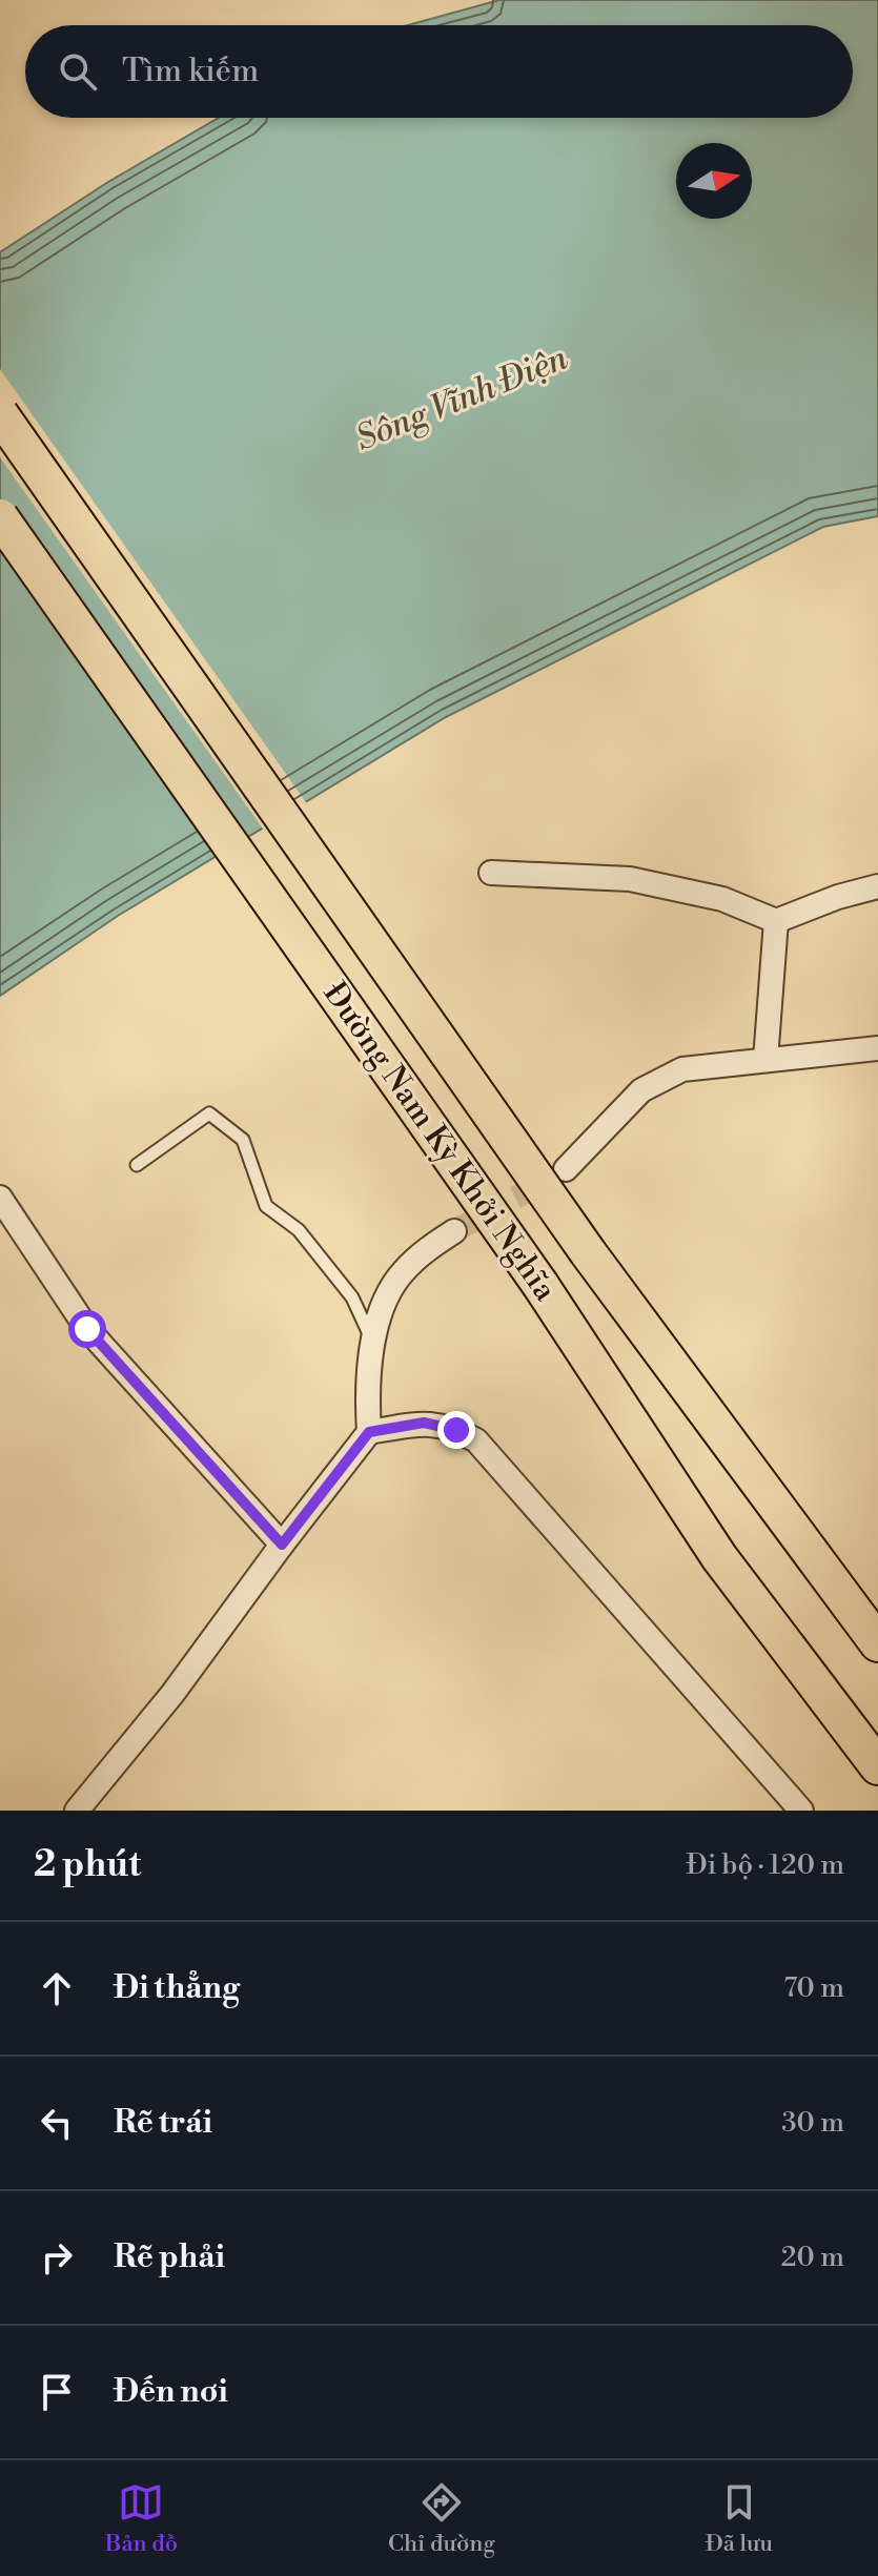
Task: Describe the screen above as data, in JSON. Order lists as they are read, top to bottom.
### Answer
{
  "streets": {
    "main road": ["Đường Nam Kỳ Khởi Nghĩa"]
  },
  "water": ["Sông Vĩnh Điện"],
  "north": "right",
  "page": {
    "search": "Tìm kiếm",
    "heading": ["2 phút", "Đi bộ · 120 m"],
    "list": [
      ["Đi thẳng", "70 m"],
      ["Rẽ trái", "30 m"],
      ["Rẽ phải", "20 m"],
      "Đến nơi"
    ],
    "nav": ["Bản đồ", "Chỉ đường", "Đã lưu"]
  }
}
